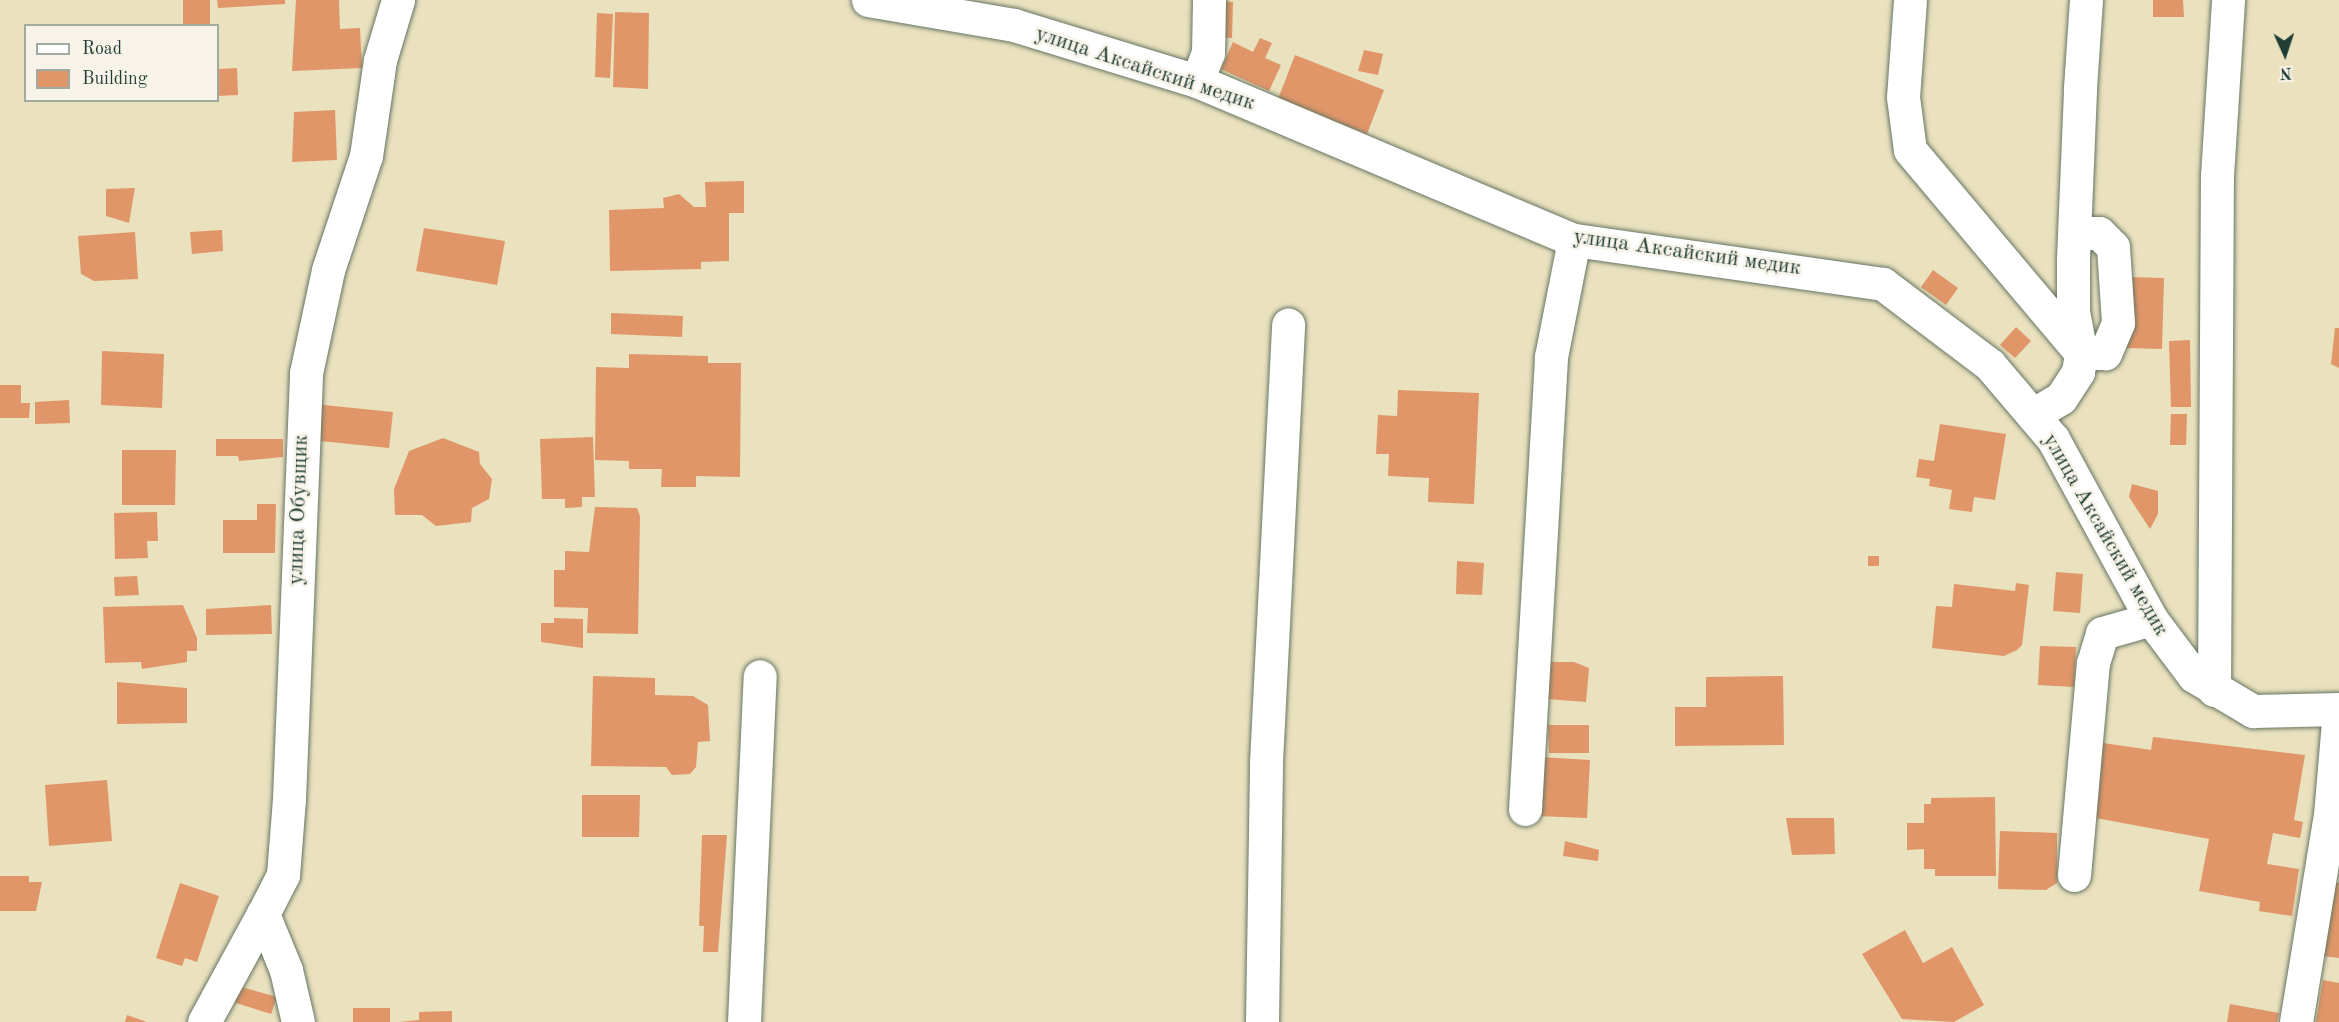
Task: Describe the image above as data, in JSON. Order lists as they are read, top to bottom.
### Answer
{
  "streets": {
    "street": ["улица Аксайский медик", "улица Обувщик"]
  },
  "legend": ["Road", "Building"],
  "north": "bottom"
}
